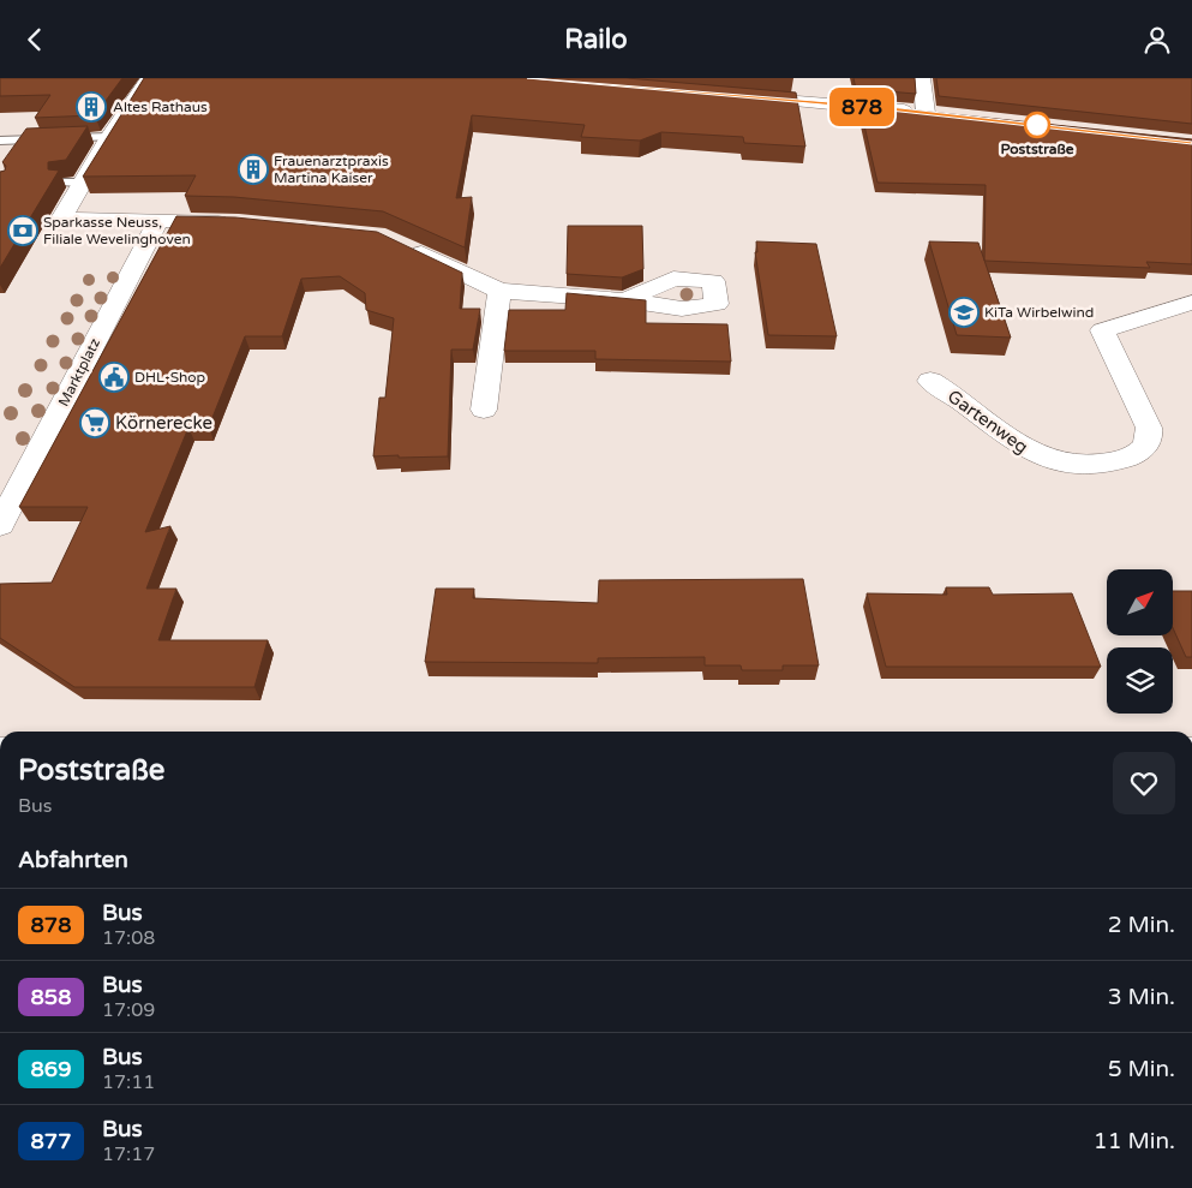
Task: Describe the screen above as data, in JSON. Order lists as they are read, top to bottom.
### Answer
{
  "streets": {
    "street": ["Marktplatz", "Gartenweg"]
  },
  "places": {
    "building": ["Altes Rathaus", "Frauenarztpraxis Martina Kaiser"],
    "other": ["Poststraße"],
    "bank": ["Sparkasse Neuss, Filiale Wevelinghoven"],
    "school or university": ["KiTa Wirbelwind"],
    "public building": ["DHL-Shop"],
    "supermarket": ["Körnerecke"]
  },
  "lines": ["bus line 878"],
  "north": "top right",
  "page": {
    "header": "Railo",
    "on_map": "878",
    "heading": [
      ["Poststraße", "Bus"],
      "Abfahrten"
    ],
    "list": [
      {
        "mark": "878",
        "name": "Bus",
        "note": "17:08",
        "value": "2 Min."
      },
      {
        "mark": "858",
        "name": "Bus",
        "note": "17:09",
        "value": "3 Min."
      },
      {
        "mark": "869",
        "name": "Bus",
        "note": "17:11",
        "value": "5 Min."
      },
      {
        "mark": "877",
        "name": "Bus",
        "note": "17:17",
        "value": "11 Min."
      }
    ]
  }
}
